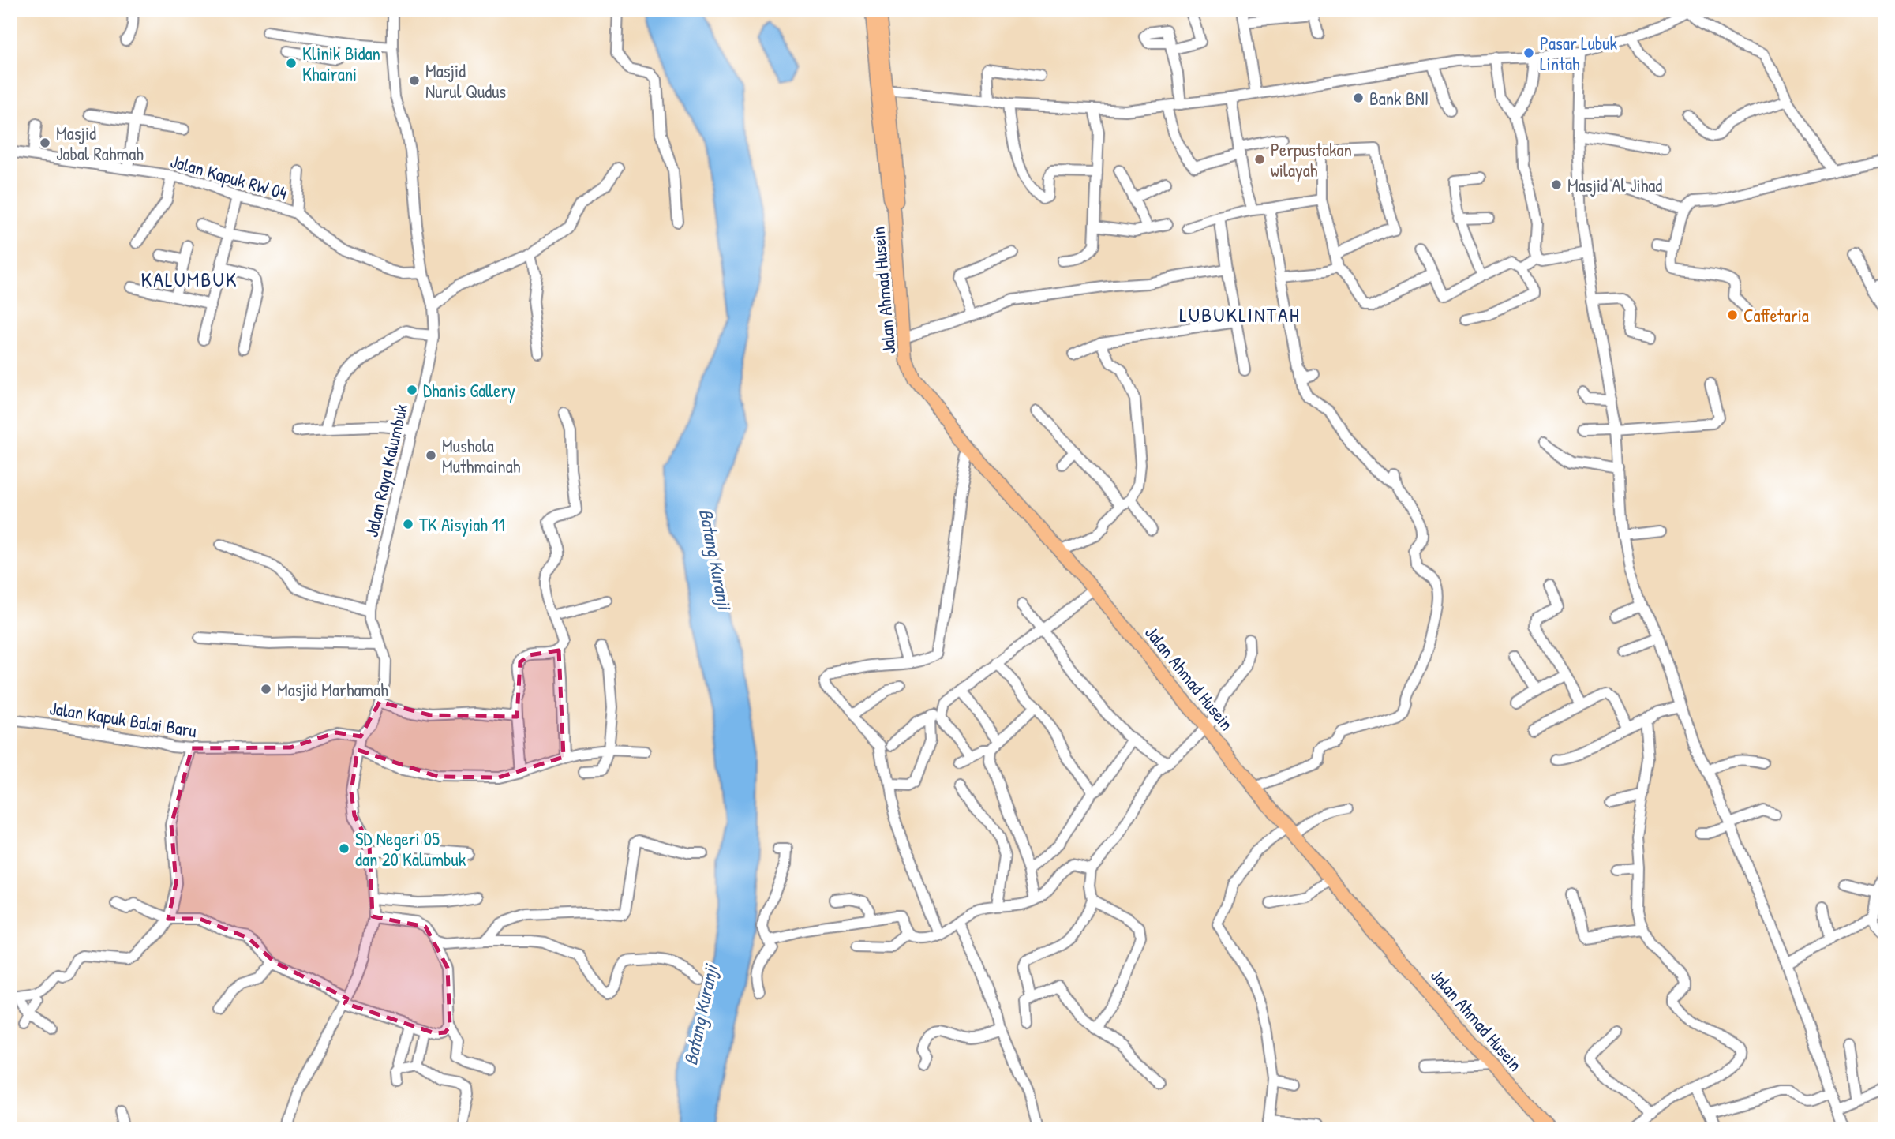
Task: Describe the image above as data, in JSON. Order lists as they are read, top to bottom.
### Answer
{
  "streets": {
    "main road": ["Jalan Ahmad Husein"],
    "street": ["Jalan Kapuk RW 04", "Jalan Raya Kalumbuk", "Jalan Kapuk Balai Baru"]
  },
  "crossings": [
    ["Jalan Kapuk RW 04", "Jalan Raya Kalumbuk"],
    ["Jalan Raya Kalumbuk", "Jalan Kapuk Balai Baru"]
  ],
  "districts": ["KALUMBUK", "LUBUKLINTAH"],
  "water": ["Batang Kuranji"],
  "places": [
    "Pasar Lubuk Lintah",
    "Klinik Bidan Khairani",
    "Masjid Nurul Qudus",
    "Bank BNI",
    "Masjid Jabal Rahmah",
    "Perpustakan wilayah",
    "Masjid Al Jihad",
    "Caffetaria",
    "Dhanis Gallery",
    "Mushola Muthmainah",
    "TK Aisyiah 11",
    "Masjid Marhamah",
    "SD Negeri 05 dan 20 Kalumbuk"
  ]
}
